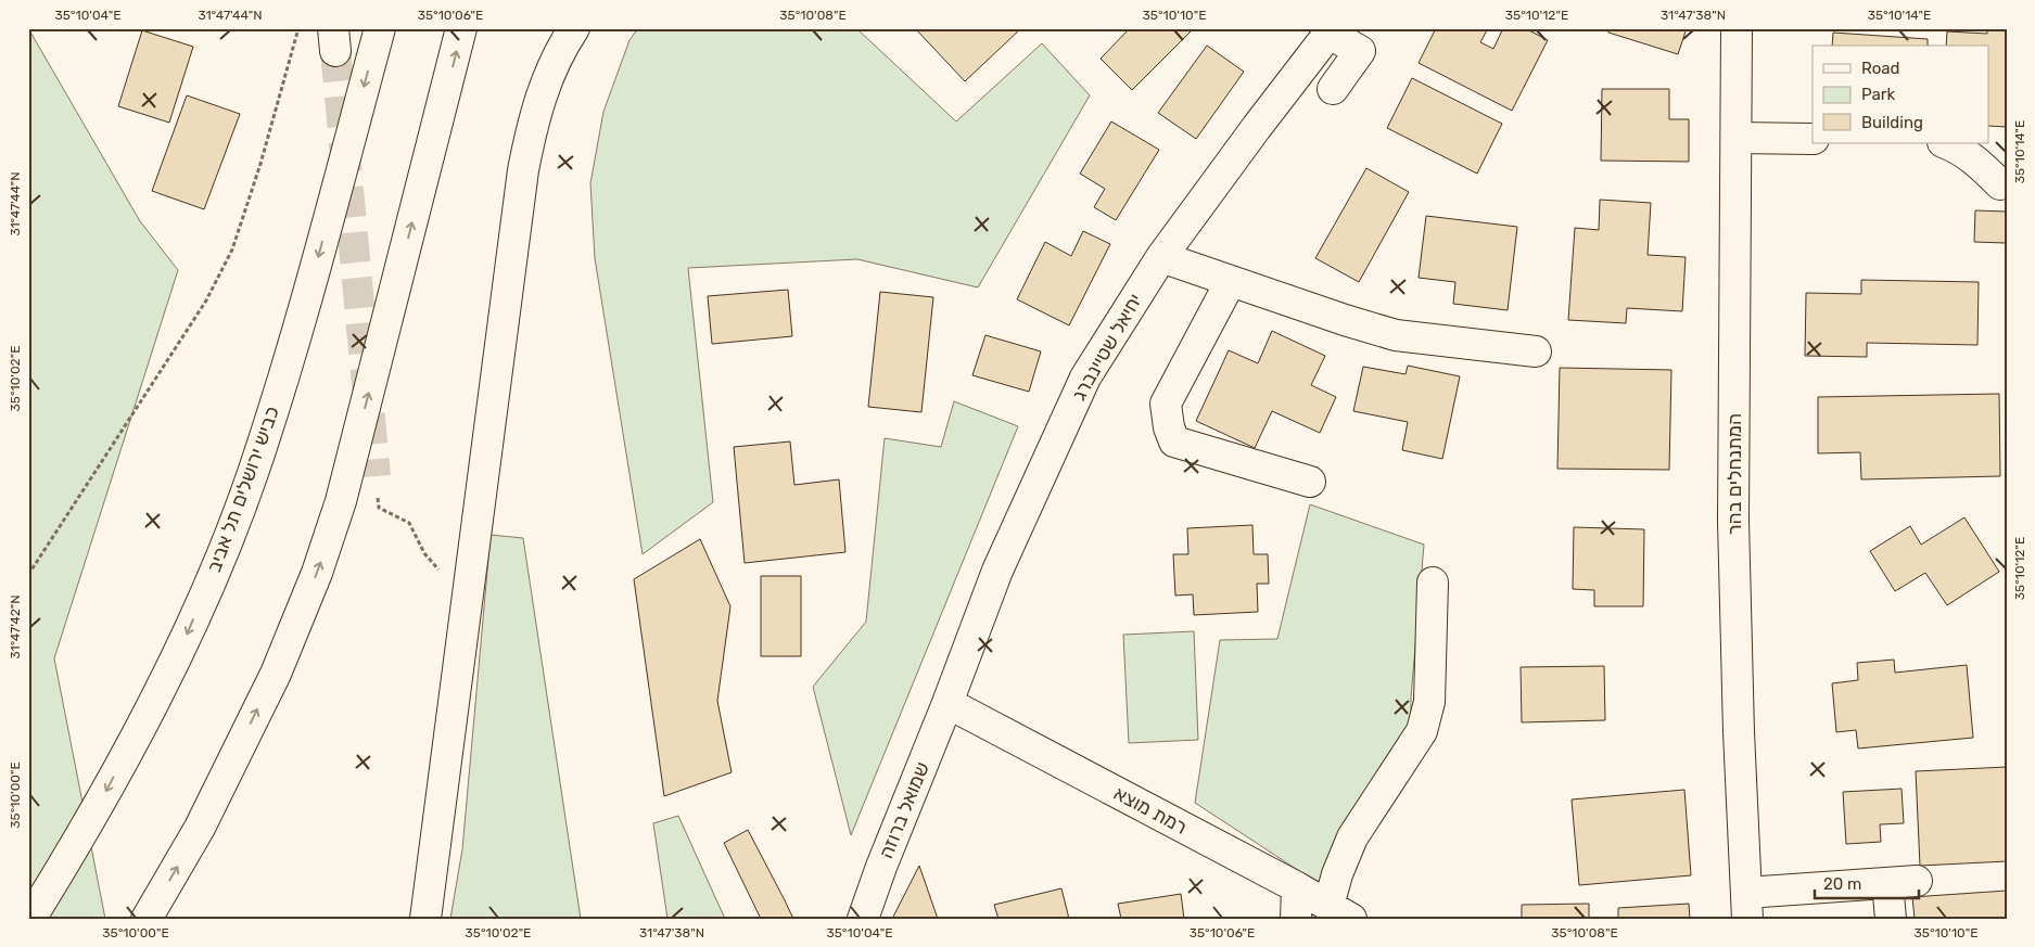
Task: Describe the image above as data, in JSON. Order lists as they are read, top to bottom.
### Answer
{
  "streets": {
    "main road": [
      "יחיאל שטיינברג",
      "המתנחלים בהר",
      "כביש ירושלים תל אביב",
      "שמואל ברוזה",
      "רמת מוצא"
    ]
  },
  "crossings": [
    ["יחיאל שטיינברג", "שמואל ברוזה"],
    ["יחיאל שטיינברג", "רמת מוצא"],
    ["שמואל ברוזה", "רמת מוצא"]
  ],
  "legend": ["Road", "Park", "Building"],
  "scale_bar": "20 m",
  "coordinates": [
    "35°10'04\"E",
    "31°47'44\"N",
    "35°10'06\"E",
    "35°10'08\"E",
    "35°10'10\"E",
    "35°10'12\"E",
    "31°47'38\"N",
    "35°10'14\"E",
    "35°10'02\"E",
    "31°47'42\"N",
    "35°10'00\"E"
  ]
}
